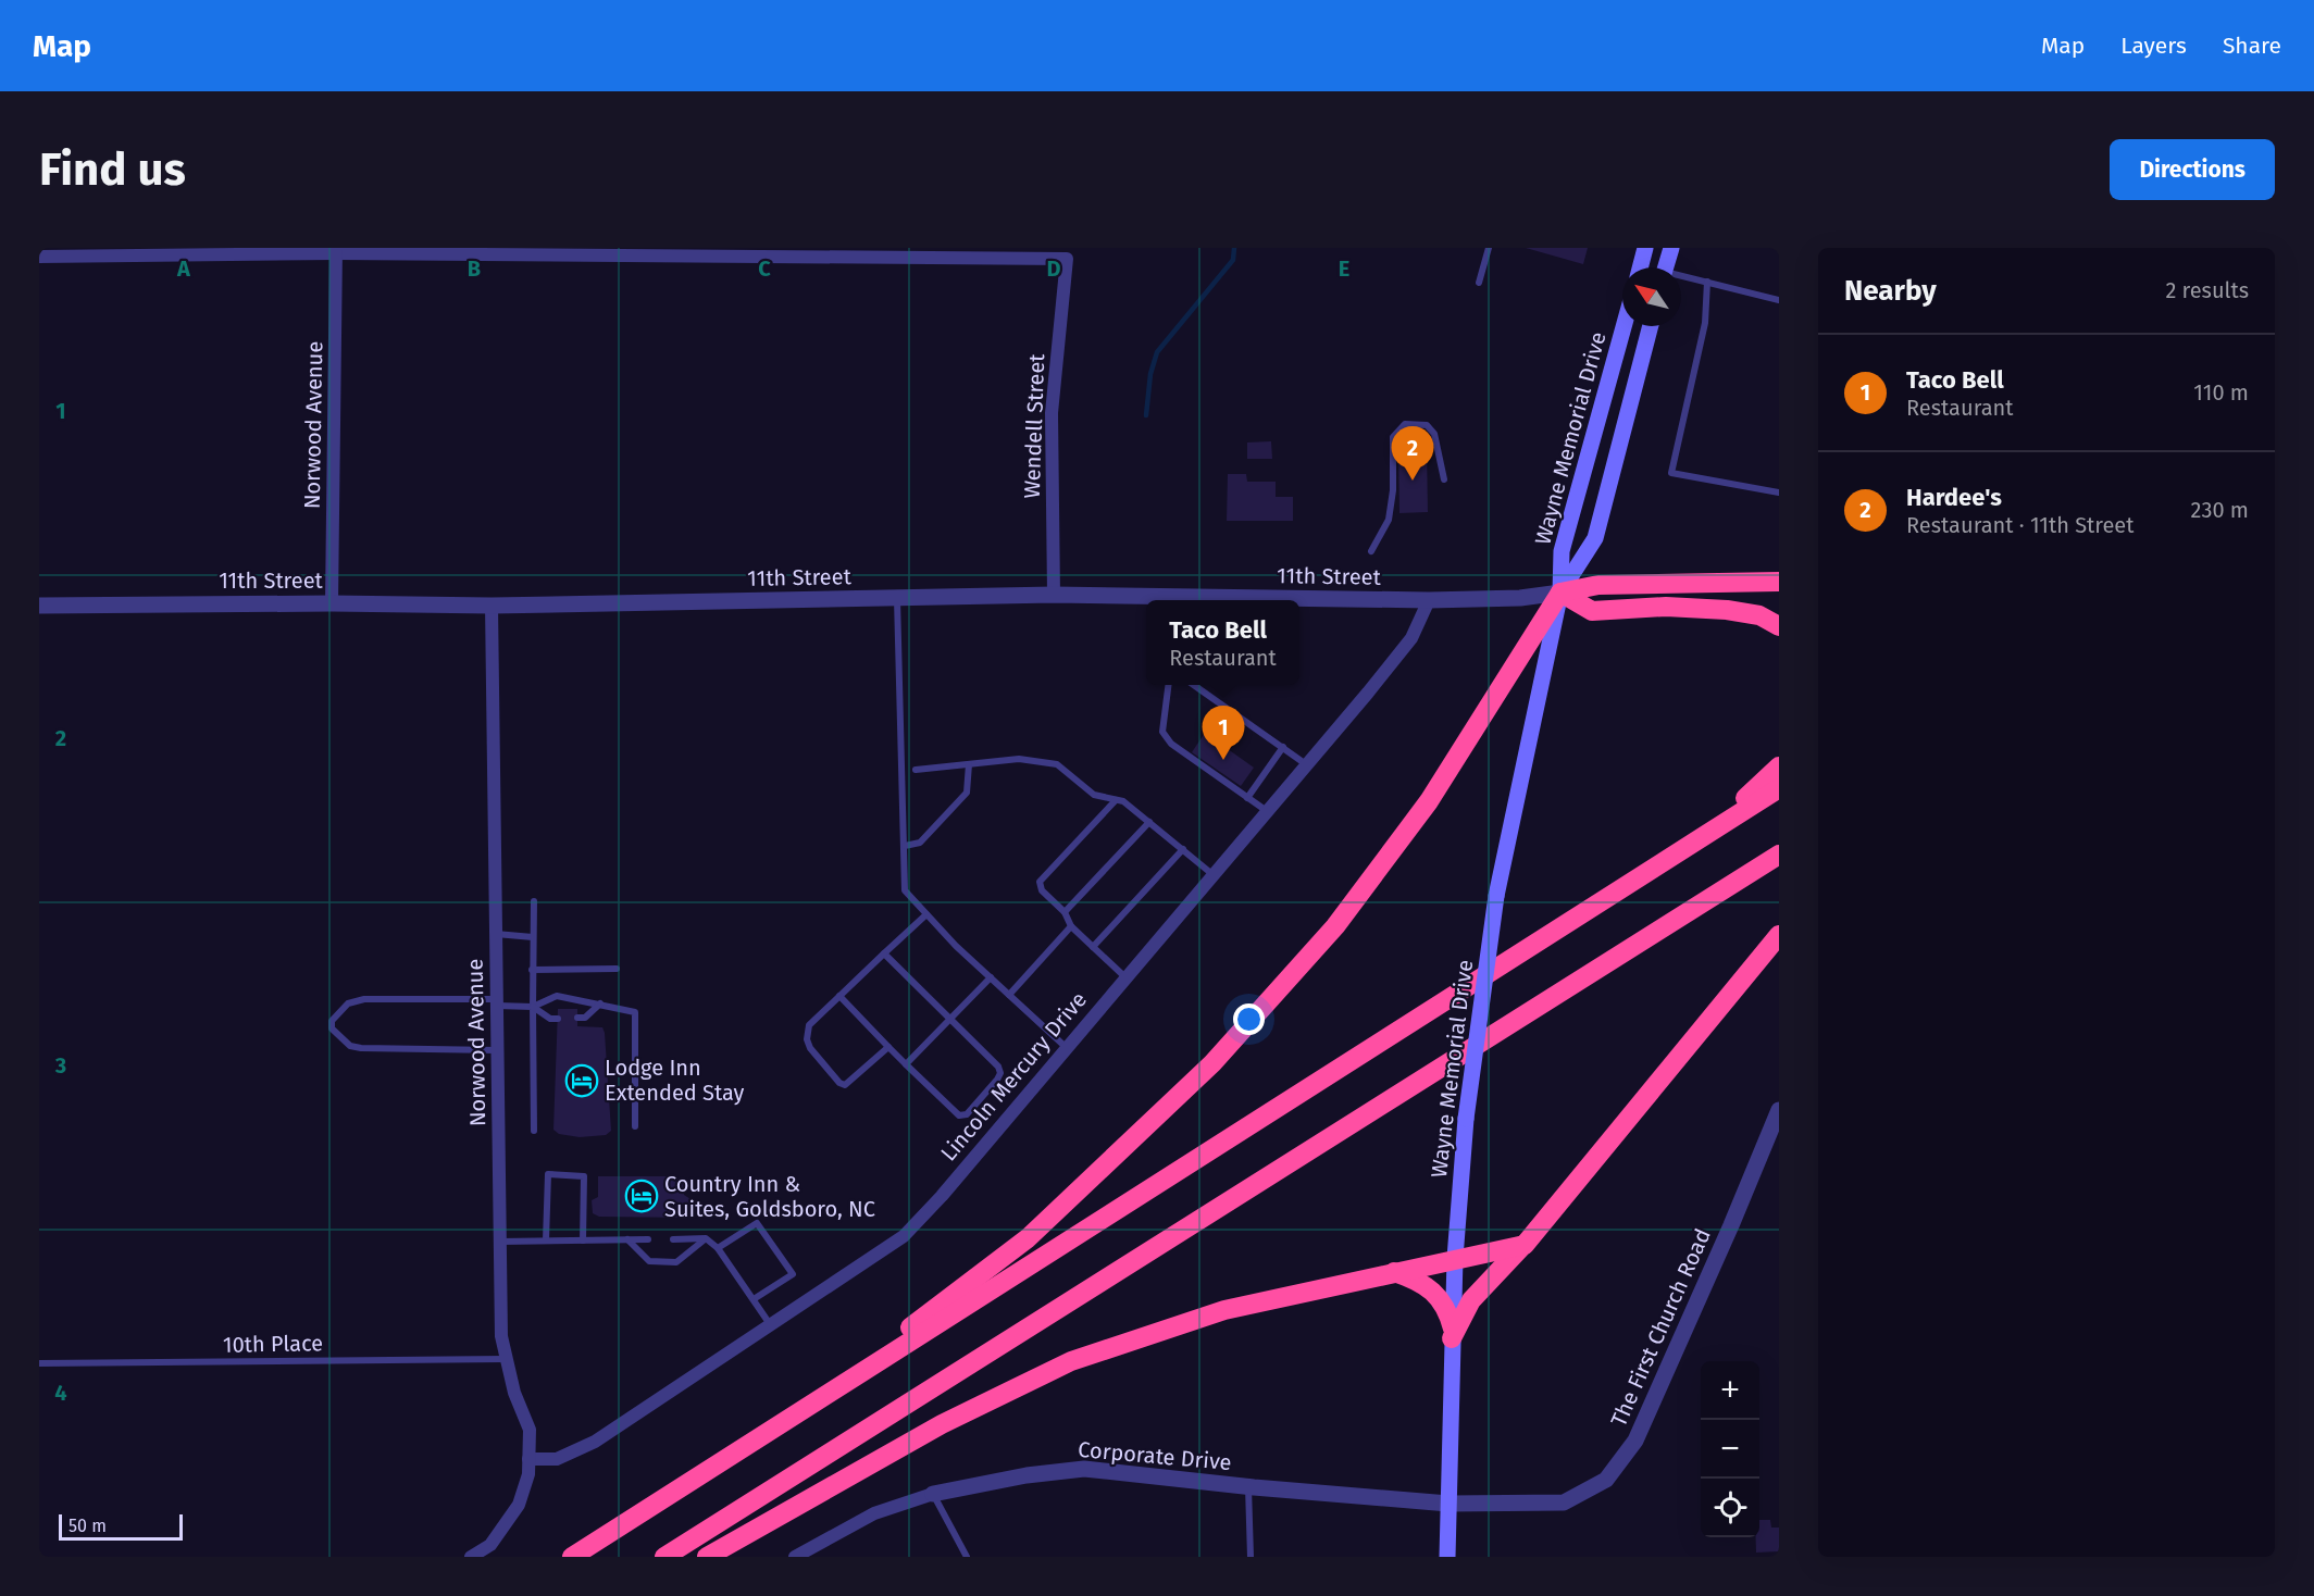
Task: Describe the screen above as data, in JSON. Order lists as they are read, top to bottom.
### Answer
{
  "streets": {
    "main road": ["Wayne Memorial Drive"],
    "street": [
      "Norwood Avenue",
      "Wendell Street",
      "11th Street",
      "Lincoln Mercury Drive",
      "The First Church Road",
      "Corporate Drive"
    ],
    "lane": ["10th Place"]
  },
  "crossings": [
    ["Norwood Avenue", "Wendell Street"],
    ["Norwood Avenue", "11th Street"],
    ["Norwood Avenue", "Lincoln Mercury Drive"],
    ["Norwood Avenue", "10th Place"],
    ["Wendell Street", "11th Street"],
    ["Wayne Memorial Drive", "11th Street"],
    ["Wayne Memorial Drive", "The First Church Road"],
    ["Wayne Memorial Drive", "Corporate Drive"],
    ["11th Street", "Lincoln Mercury Drive"],
    ["The First Church Road", "Corporate Drive"]
  ],
  "places": {
    "hotel": ["Lodge Inn Extended Stay", "Country Inn & Suites, Goldsboro, NC"]
  },
  "scale_bar": "50 m",
  "north": "top left",
  "page": {
    "header": "Map",
    "nav": ["Map", "Layers", "Share"],
    "buttons": "Directions",
    "title": "Find us",
    "heading": ["Nearby", "2 results"],
    "list": [
      {
        "mark": "1",
        "name": "Taco Bell",
        "note": "Restaurant",
        "value": "110 m"
      },
      {
        "mark": "2",
        "name": "Hardee's",
        "note": "Restaurant · 11th Street",
        "value": "230 m"
      }
    ],
    "pins": ["2", "1"],
    "popup": ["Taco Bell", "Restaurant"],
    "map_buttons": ["+", "−"],
    "scale": "50 m"
  },
  "grid": {
    "columns": [
      "A",
      "B",
      "C",
      "D",
      "E"
    ],
    "rows": [
      "1",
      "2",
      "3",
      "4"
    ]
  }
}
